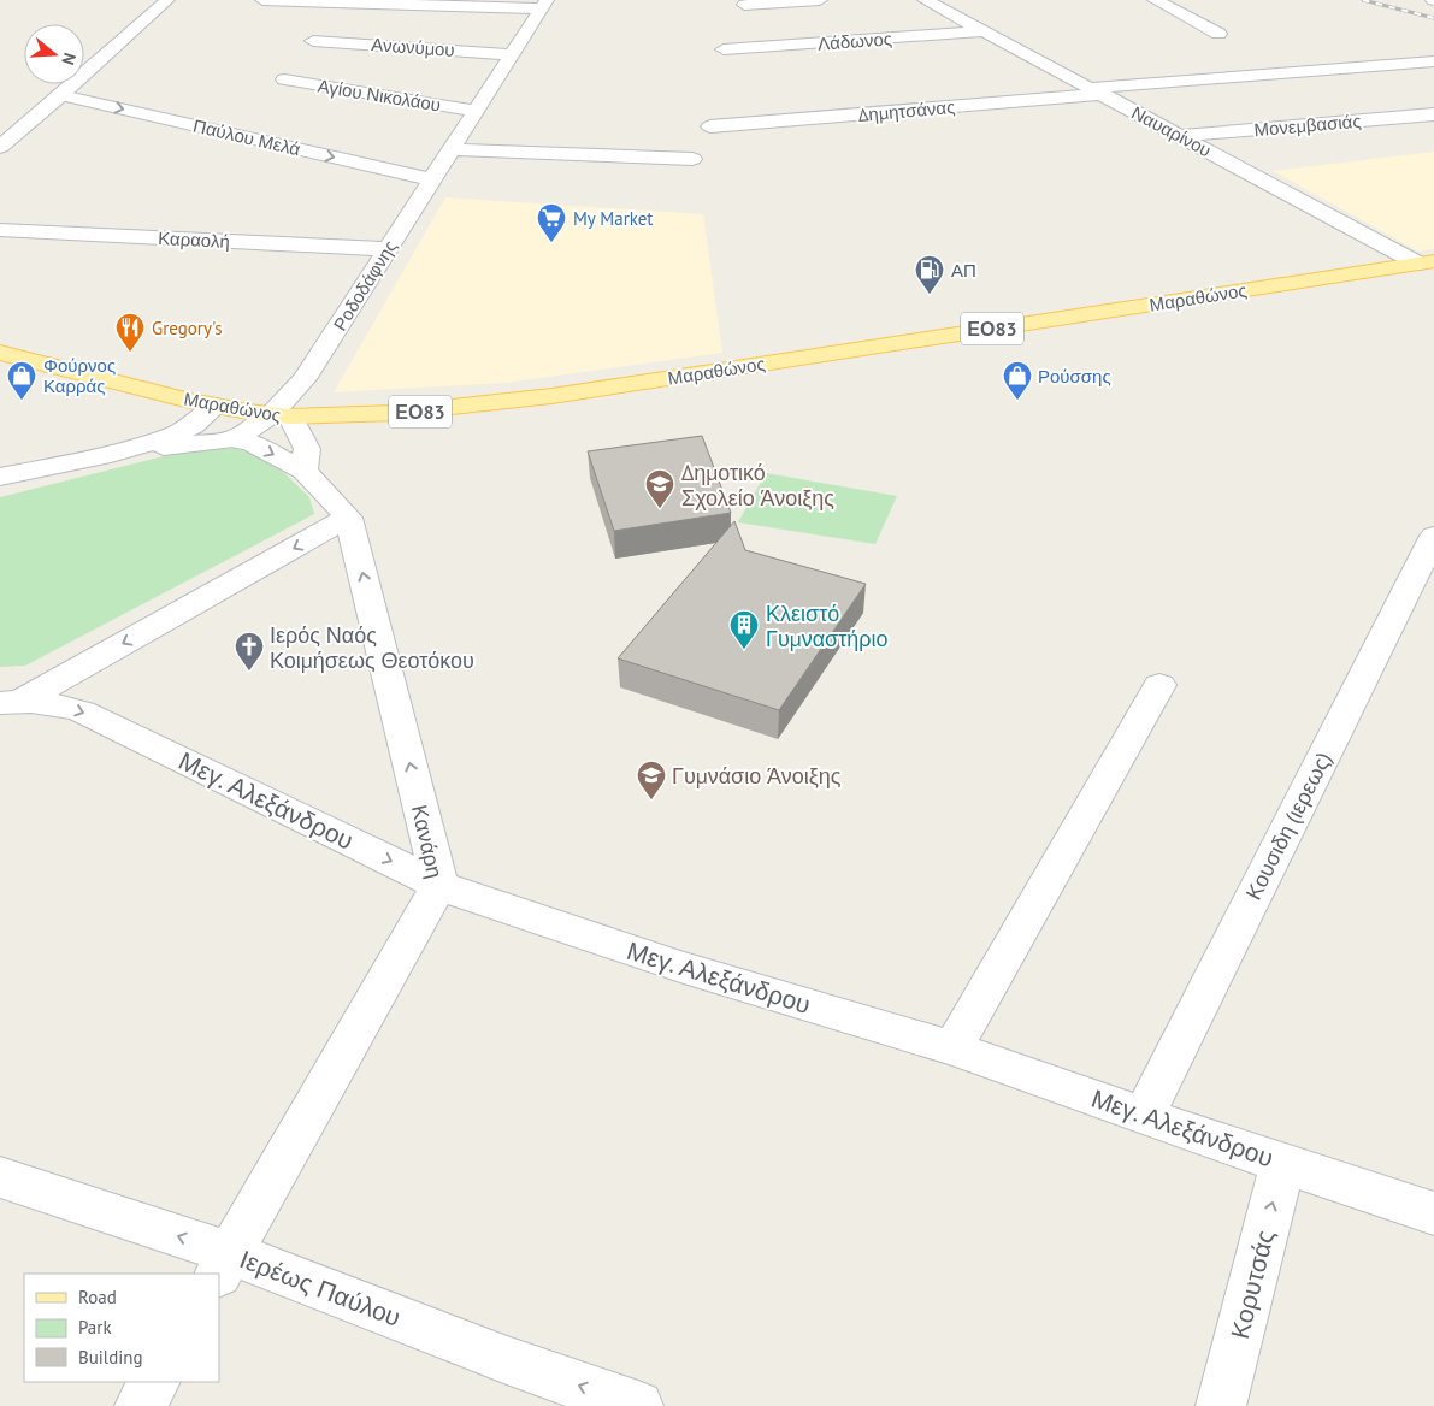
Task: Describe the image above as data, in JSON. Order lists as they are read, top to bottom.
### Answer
{
  "streets": {
    "main road": ["Μαραθώνος", "ΕΟ83"],
    "street": [
      "Λάδωνος",
      "Ανωνύμου",
      "Αγίου Νικολάου",
      "Δημητσάνας",
      "Μονεμβασιάς",
      "Ναυαρίνου",
      "Παύλου Μελά",
      "Καραολή",
      "Ροδοδάφνης",
      "Μεγ. Αλεξάνδρου",
      "Κουσιδη (ιερεως)",
      "Κανάρη",
      "Κορυτσάς",
      "Ιερέως Παύλου"
    ]
  },
  "crossings": [
    ["Λάδωνος", "Ναυαρίνου"],
    ["Ανωνύμου", "Ροδοδάφνης"],
    ["Αγίου Νικολάου", "Ροδοδάφνης"],
    ["Δημητσάνας", "Ναυαρίνου"],
    ["Μονεμβασιάς", "Ναυαρίνου"],
    ["Ναυαρίνου", "Μαραθώνος"],
    ["Παύλου Μελά", "Ροδοδάφνης"],
    ["Καραολή", "Ροδοδάφνης"],
    ["Ροδοδάφνης", "Μαραθώνος"],
    ["Ροδοδάφνης", "Κανάρη"],
    ["Μεγ. Αλεξάνδρου", "Κουσιδη (ιερεως)"],
    ["Μεγ. Αλεξάνδρου", "Κανάρη"],
    ["Μεγ. Αλεξάνδρου", "Κορυτσάς"],
    ["Κανάρη", "Ιερέως Παύλου"]
  ],
  "one_way": ["Κορυτσάς", "Ιερέως Παύλου"],
  "places": {
    "supermarket": ["My Market"],
    "fuel station": ["ΑΠ"],
    "restaurant": ["Gregory's"],
    "shop": ["Φούρνος Καρράς", "Ρούσσης"],
    "school or university": ["Δημοτικό Σχολείο Άνοιξης", "Γυμνάσιο Άνοιξης"],
    "building": ["Κλειστό Γυμναστήριο"],
    "church": ["Ιερός Ναός Κοιμήσεως Θεοτόκου"]
  },
  "legend": ["Road", "Park", "Building"],
  "north": "right"
}
